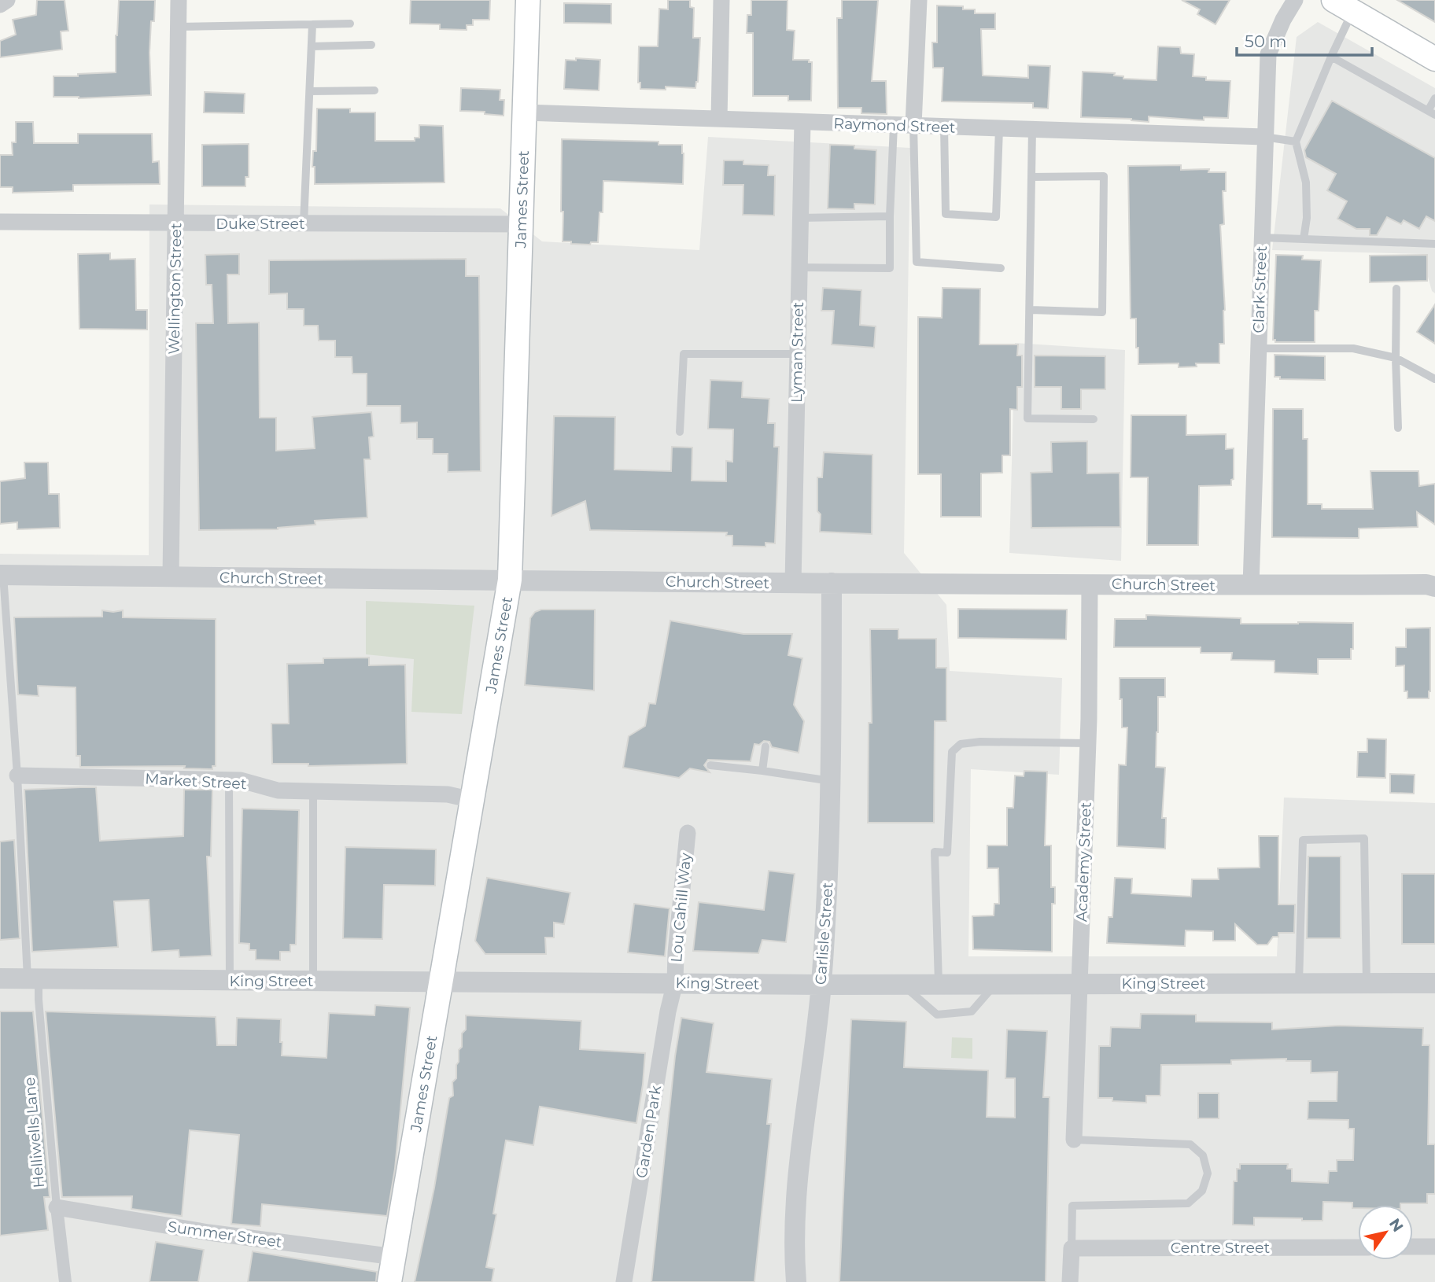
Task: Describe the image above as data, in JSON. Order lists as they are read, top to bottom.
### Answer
{
  "streets": {
    "main road": ["James Street"],
    "street": [
      "Raymond Street",
      "Duke Street",
      "Wellington Street",
      "Clark Street",
      "Lyman Street",
      "Church Street",
      "Market Street",
      "Academy Street",
      "Lou Cahill Way",
      "Carlisle Street",
      "King Street",
      "Garden Park",
      "Helliwells Lane",
      "Summer Street",
      "Centre Street"
    ]
  },
  "crossings": [
    ["Raymond Street", "James Street"],
    ["Raymond Street", "Clark Street"],
    ["Raymond Street", "Lyman Street"],
    ["James Street", "Duke Street"],
    ["James Street", "Church Street"],
    ["James Street", "Market Street"],
    ["James Street", "King Street"],
    ["James Street", "Summer Street"],
    ["Duke Street", "Wellington Street"],
    ["Wellington Street", "Church Street"],
    ["Clark Street", "Church Street"],
    ["Lyman Street", "Church Street"],
    ["Church Street", "Academy Street"],
    ["Church Street", "Carlisle Street"],
    ["Church Street", "Helliwells Lane"],
    ["Market Street", "Helliwells Lane"],
    ["Academy Street", "King Street"],
    ["Lou Cahill Way", "King Street"],
    ["Lou Cahill Way", "Garden Park"],
    ["Carlisle Street", "King Street"],
    ["King Street", "Garden Park"],
    ["King Street", "Helliwells Lane"],
    ["Helliwells Lane", "Summer Street"]
  ],
  "scale_bar": "50 m",
  "north": "top right"
}
